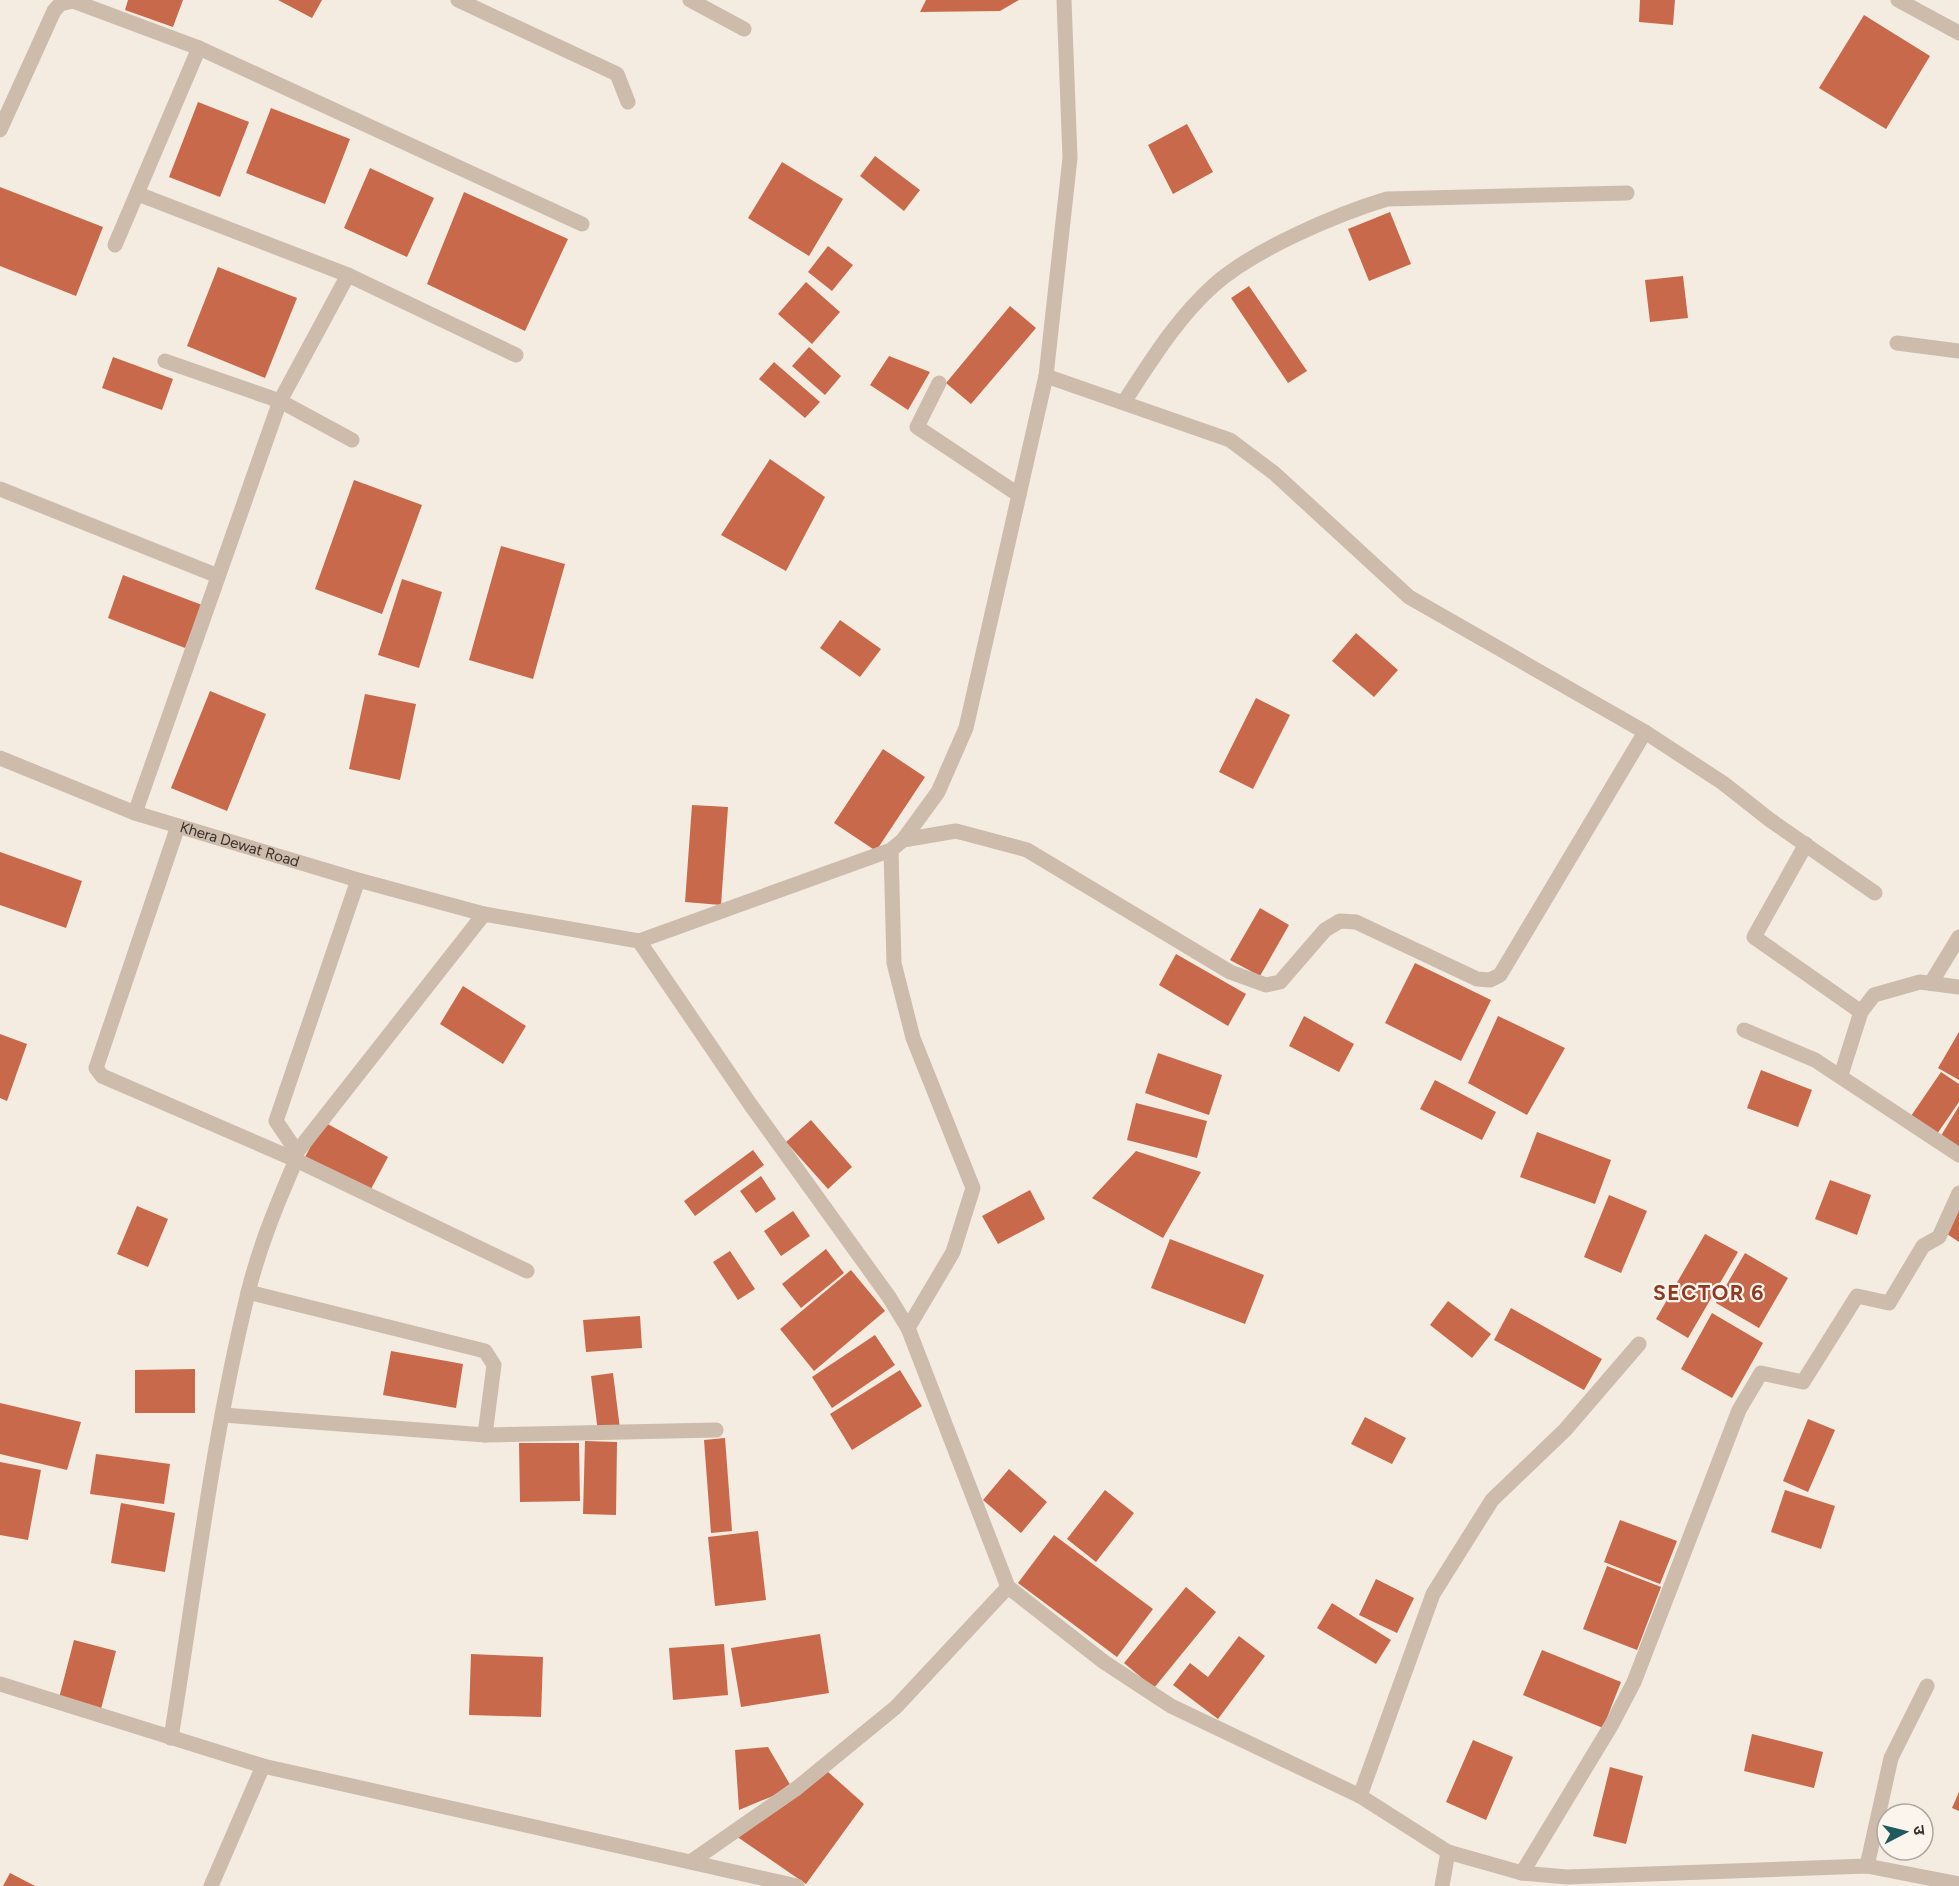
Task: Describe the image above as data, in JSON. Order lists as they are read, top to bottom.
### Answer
{
  "streets": {
    "street": ["Khera Dewat Road"]
  },
  "districts": ["SECTOR 6"],
  "north": "right"
}
